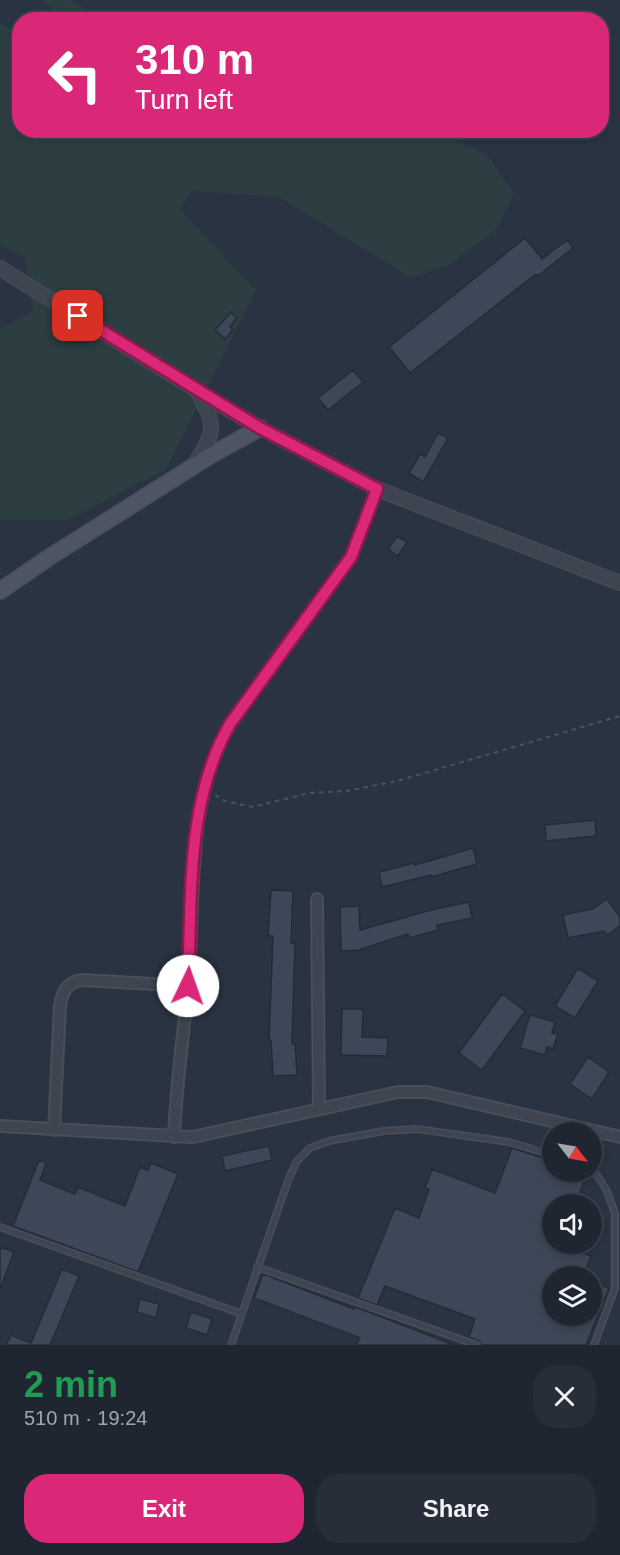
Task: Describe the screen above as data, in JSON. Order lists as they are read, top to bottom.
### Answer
{
  "north": "bottom right",
  "page": {
    "turn": ["310 m", "Turn left"],
    "heading": ["2 min", "510 m · 19:24"],
    "buttons": ["Exit", "Share"]
  }
}
